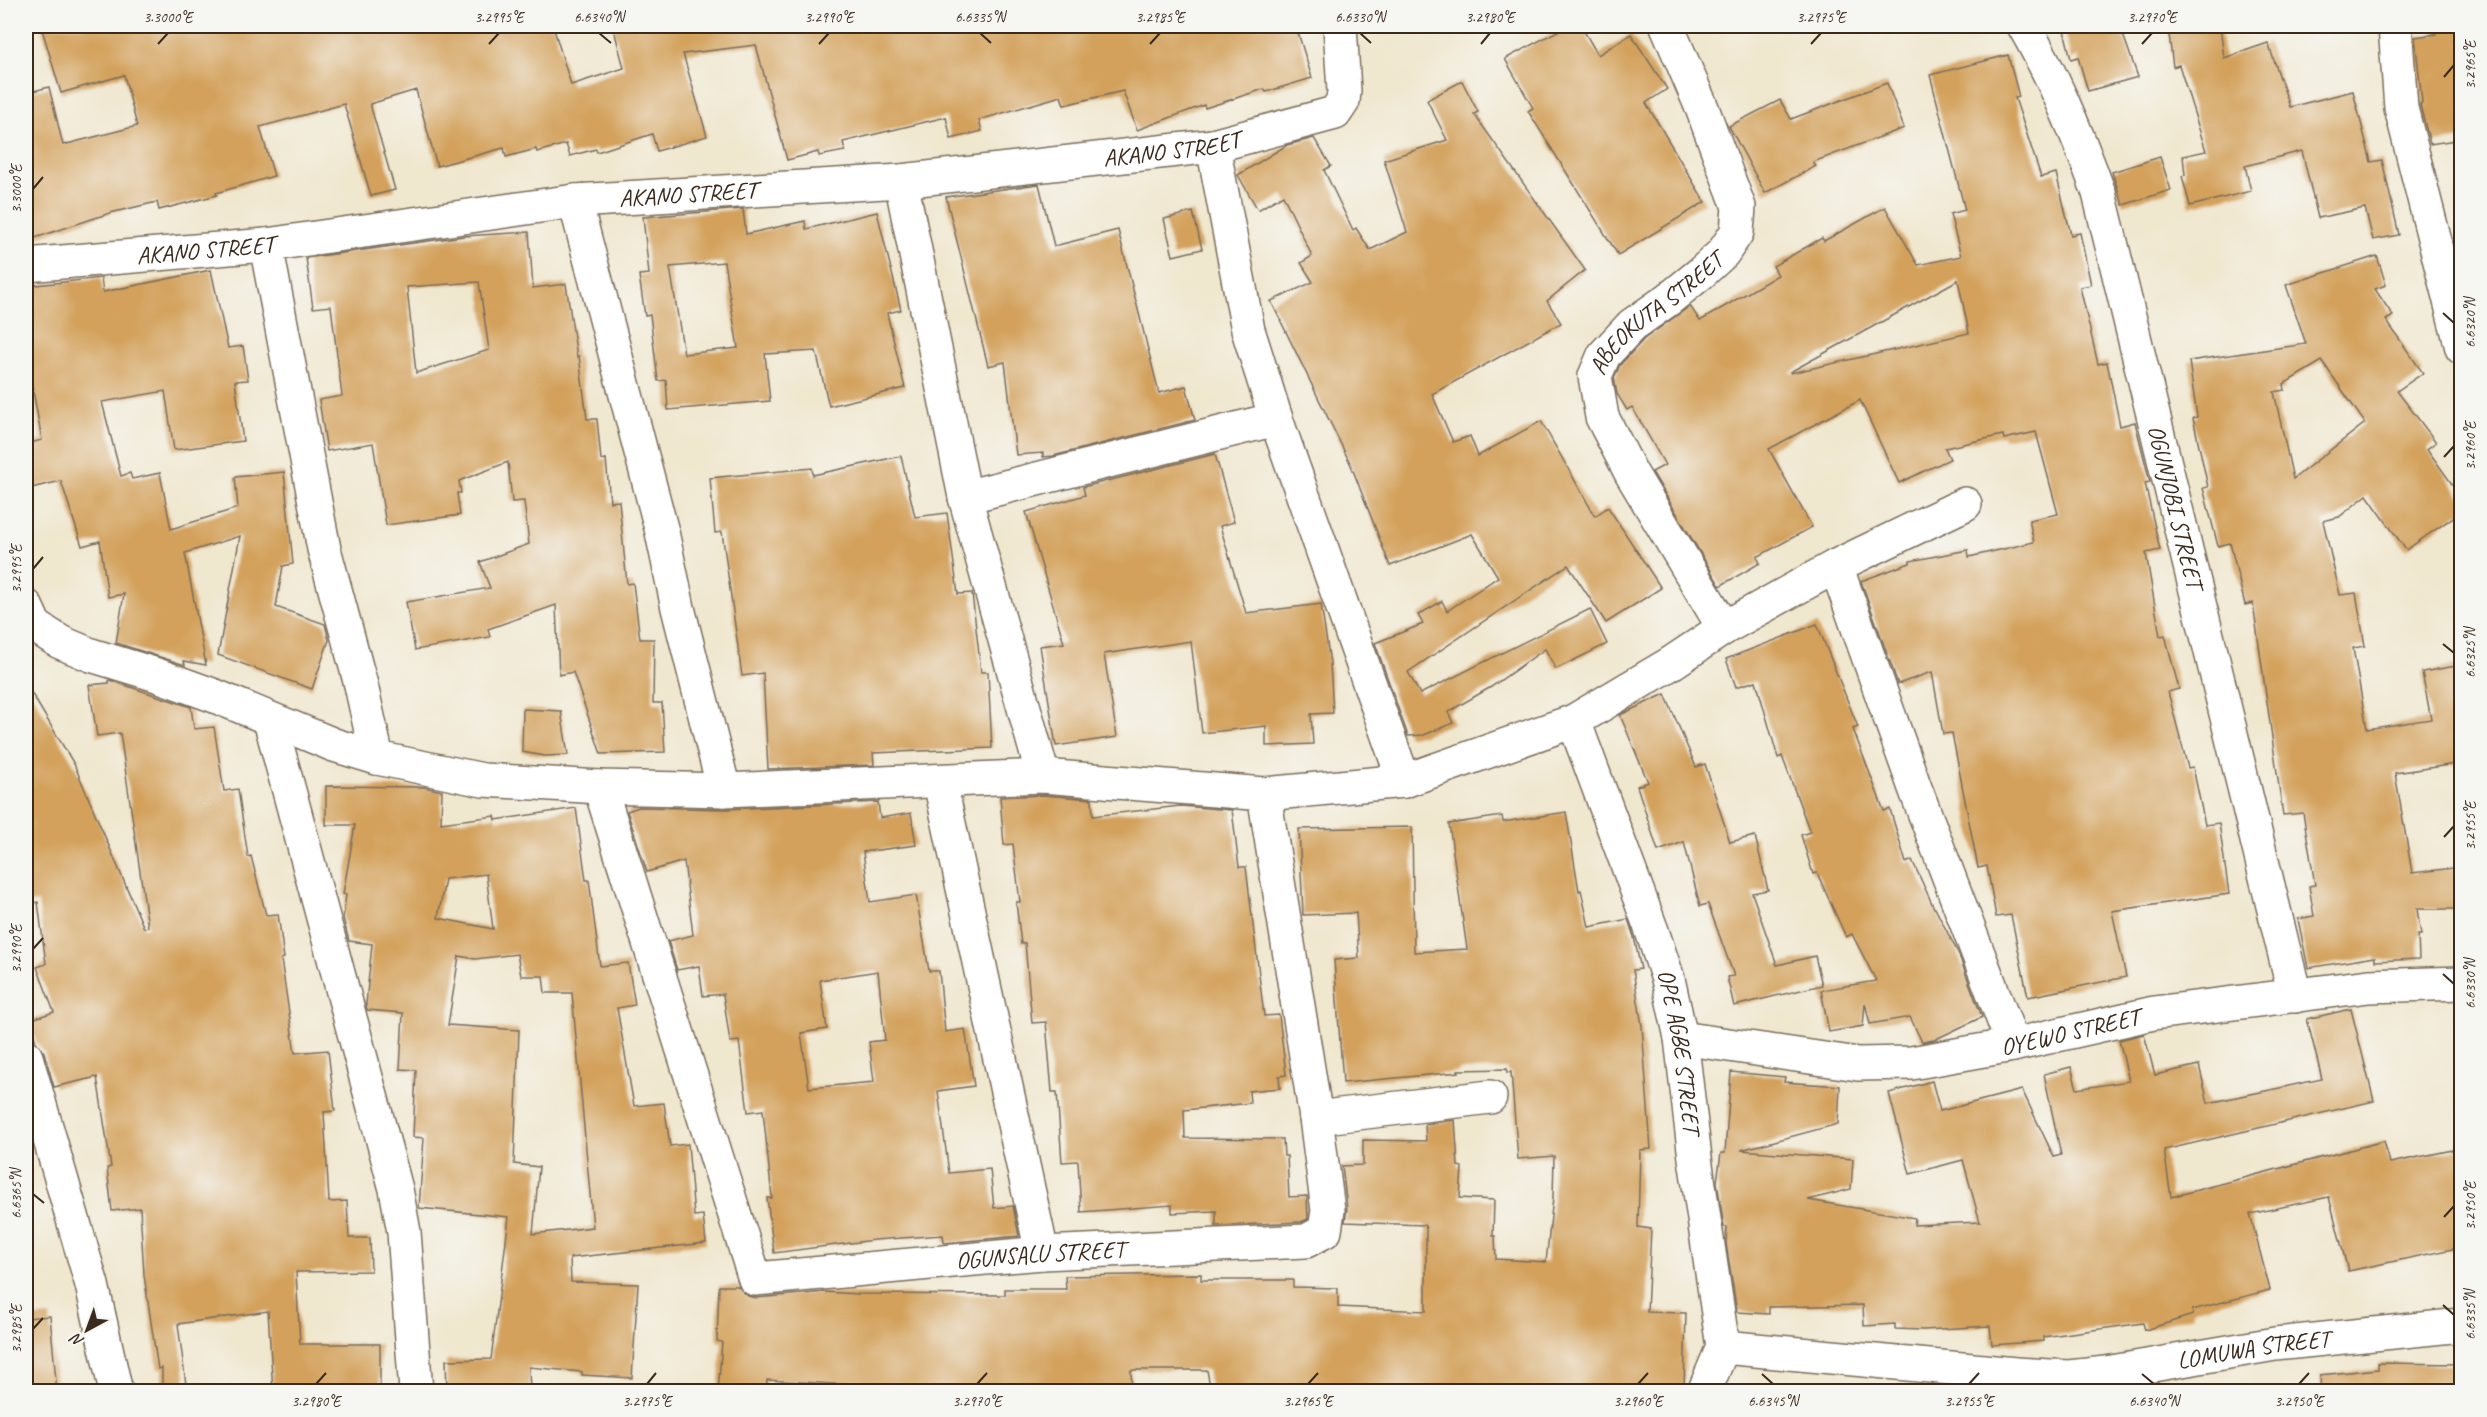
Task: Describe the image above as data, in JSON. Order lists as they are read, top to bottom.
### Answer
{
  "streets": {
    "street": [
      "AKANO STREET",
      "ABEOKUTA STREET",
      "OGUNJOBI STREET",
      "OYEWO STREET",
      "OPE AGBE STREET",
      "OGUNSALU STREET",
      "LOMUWA STREET"
    ]
  },
  "crossings": [
    ["OGUNJOBI STREET", "OYEWO STREET"],
    ["OYEWO STREET", "OPE AGBE STREET"],
    ["OPE AGBE STREET", "LOMUWA STREET"]
  ],
  "north": "bottom left",
  "coordinates": [
    "3.3000°E",
    "3.2995°E",
    "6.6340°N",
    "3.2990°E",
    "6.6335°N",
    "3.2985°E",
    "6.6330°N",
    "3.2980°E",
    "3.2975°E",
    "3.2970°E",
    "3.2965°E",
    "6.6320°N",
    "3.2960°E",
    "6.6325°N",
    "3.2955°E",
    "6.6365°N",
    "3.2950°E",
    "6.6345°N"
  ]
}
